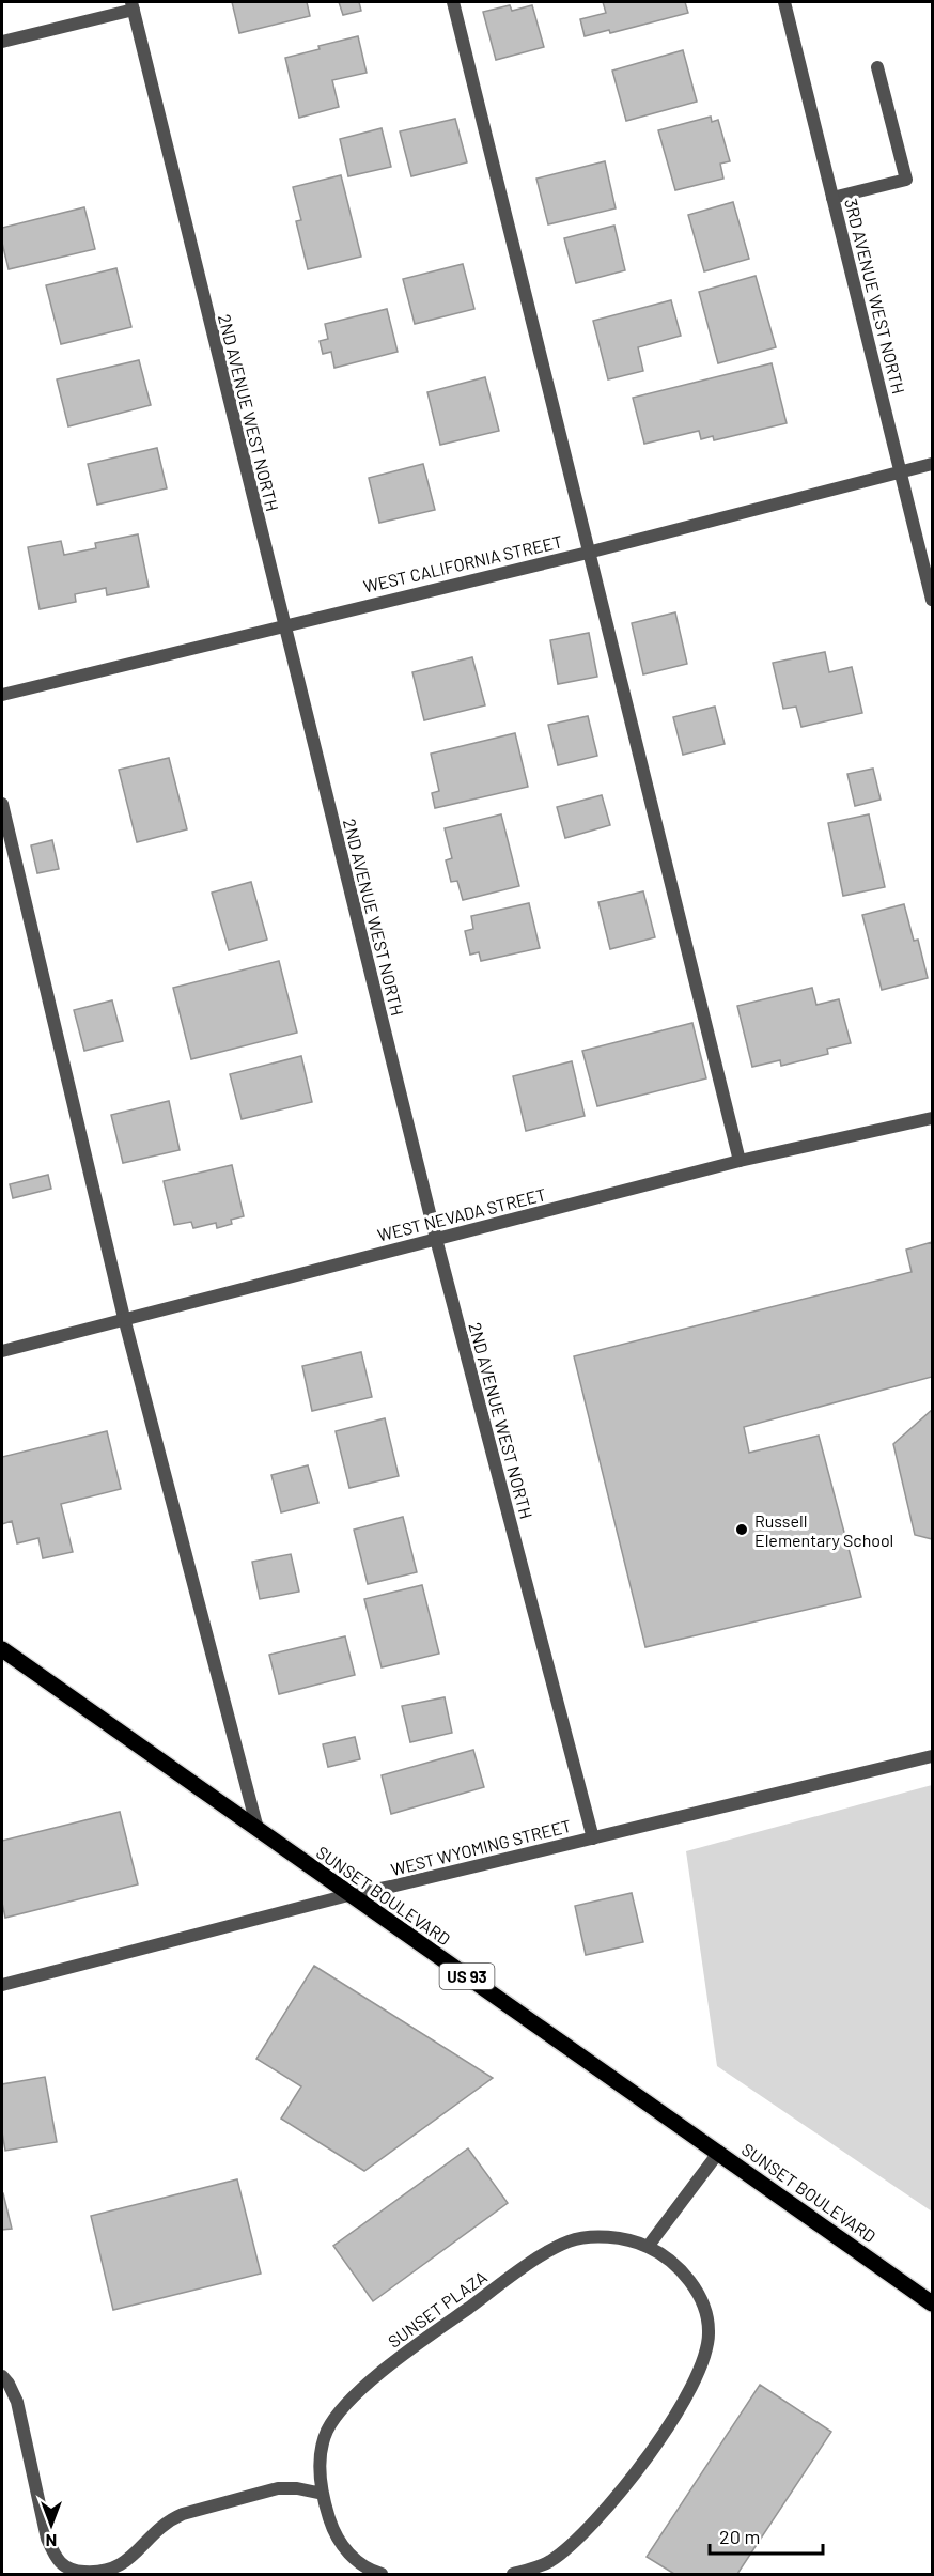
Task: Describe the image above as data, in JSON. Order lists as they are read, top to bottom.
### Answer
{
  "streets": {
    "main road": ["SUNSET BOULEVARD", "US 93"],
    "street": [
      "3RD AVENUE WEST NORTH",
      "2ND AVENUE WEST NORTH",
      "WEST CALIFORNIA STREET",
      "WEST NEVADA STREET",
      "WEST WYOMING STREET",
      "SUNSET PLAZA"
    ]
  },
  "crossings": [
    ["3RD AVENUE WEST NORTH", "WEST CALIFORNIA STREET"],
    ["2ND AVENUE WEST NORTH", "WEST CALIFORNIA STREET"],
    ["2ND AVENUE WEST NORTH", "WEST NEVADA STREET"],
    ["2ND AVENUE WEST NORTH", "WEST WYOMING STREET"],
    ["WEST WYOMING STREET", "SUNSET BOULEVARD"]
  ],
  "places": ["Russell Elementary School"],
  "scale_bar": "20 m",
  "north": "bottom"
}
